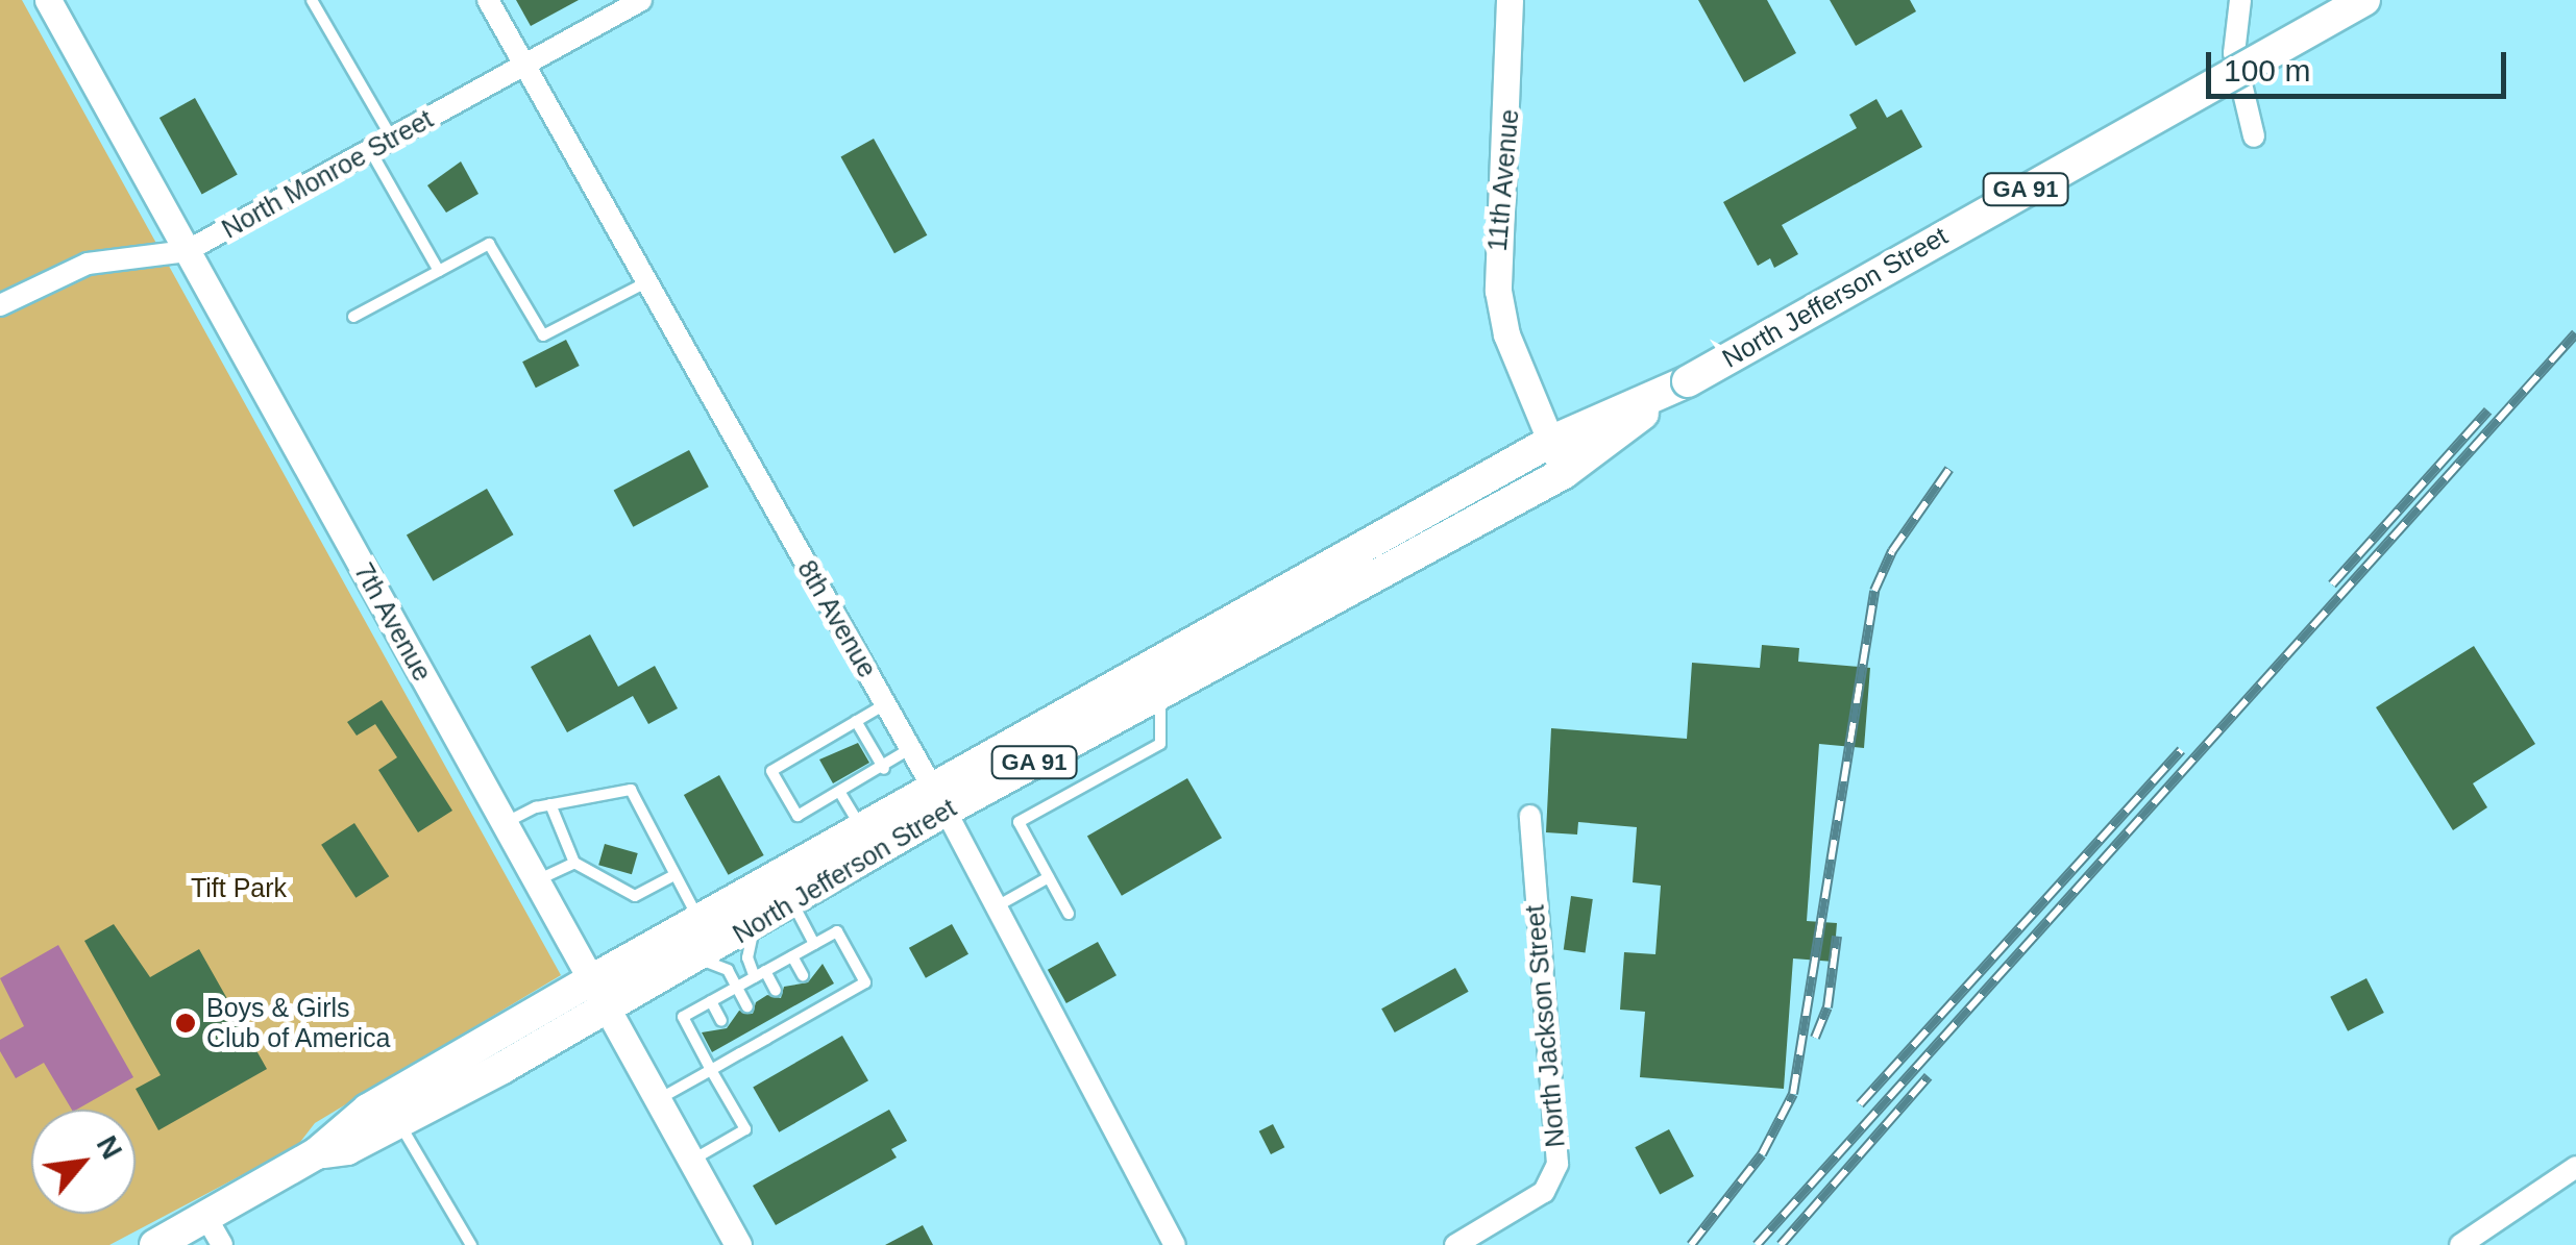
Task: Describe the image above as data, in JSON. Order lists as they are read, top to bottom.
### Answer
{
  "streets": {
    "main road": ["GA 91", "North Jefferson Street"],
    "street": [
      "North Monroe Street",
      "11th Avenue",
      "8th Avenue",
      "7th Avenue",
      "North Jackson Street"
    ]
  },
  "crossings": [
    ["North Monroe Street", "8th Avenue"],
    ["North Monroe Street", "7th Avenue"],
    ["11th Avenue", "North Jefferson Street"],
    ["North Jefferson Street", "8th Avenue"],
    ["North Jefferson Street", "7th Avenue"]
  ],
  "parks": ["Tift Park"],
  "places": ["Boys & Girls Club of America"],
  "scale_bar": "100 m",
  "north": "top right"
}
